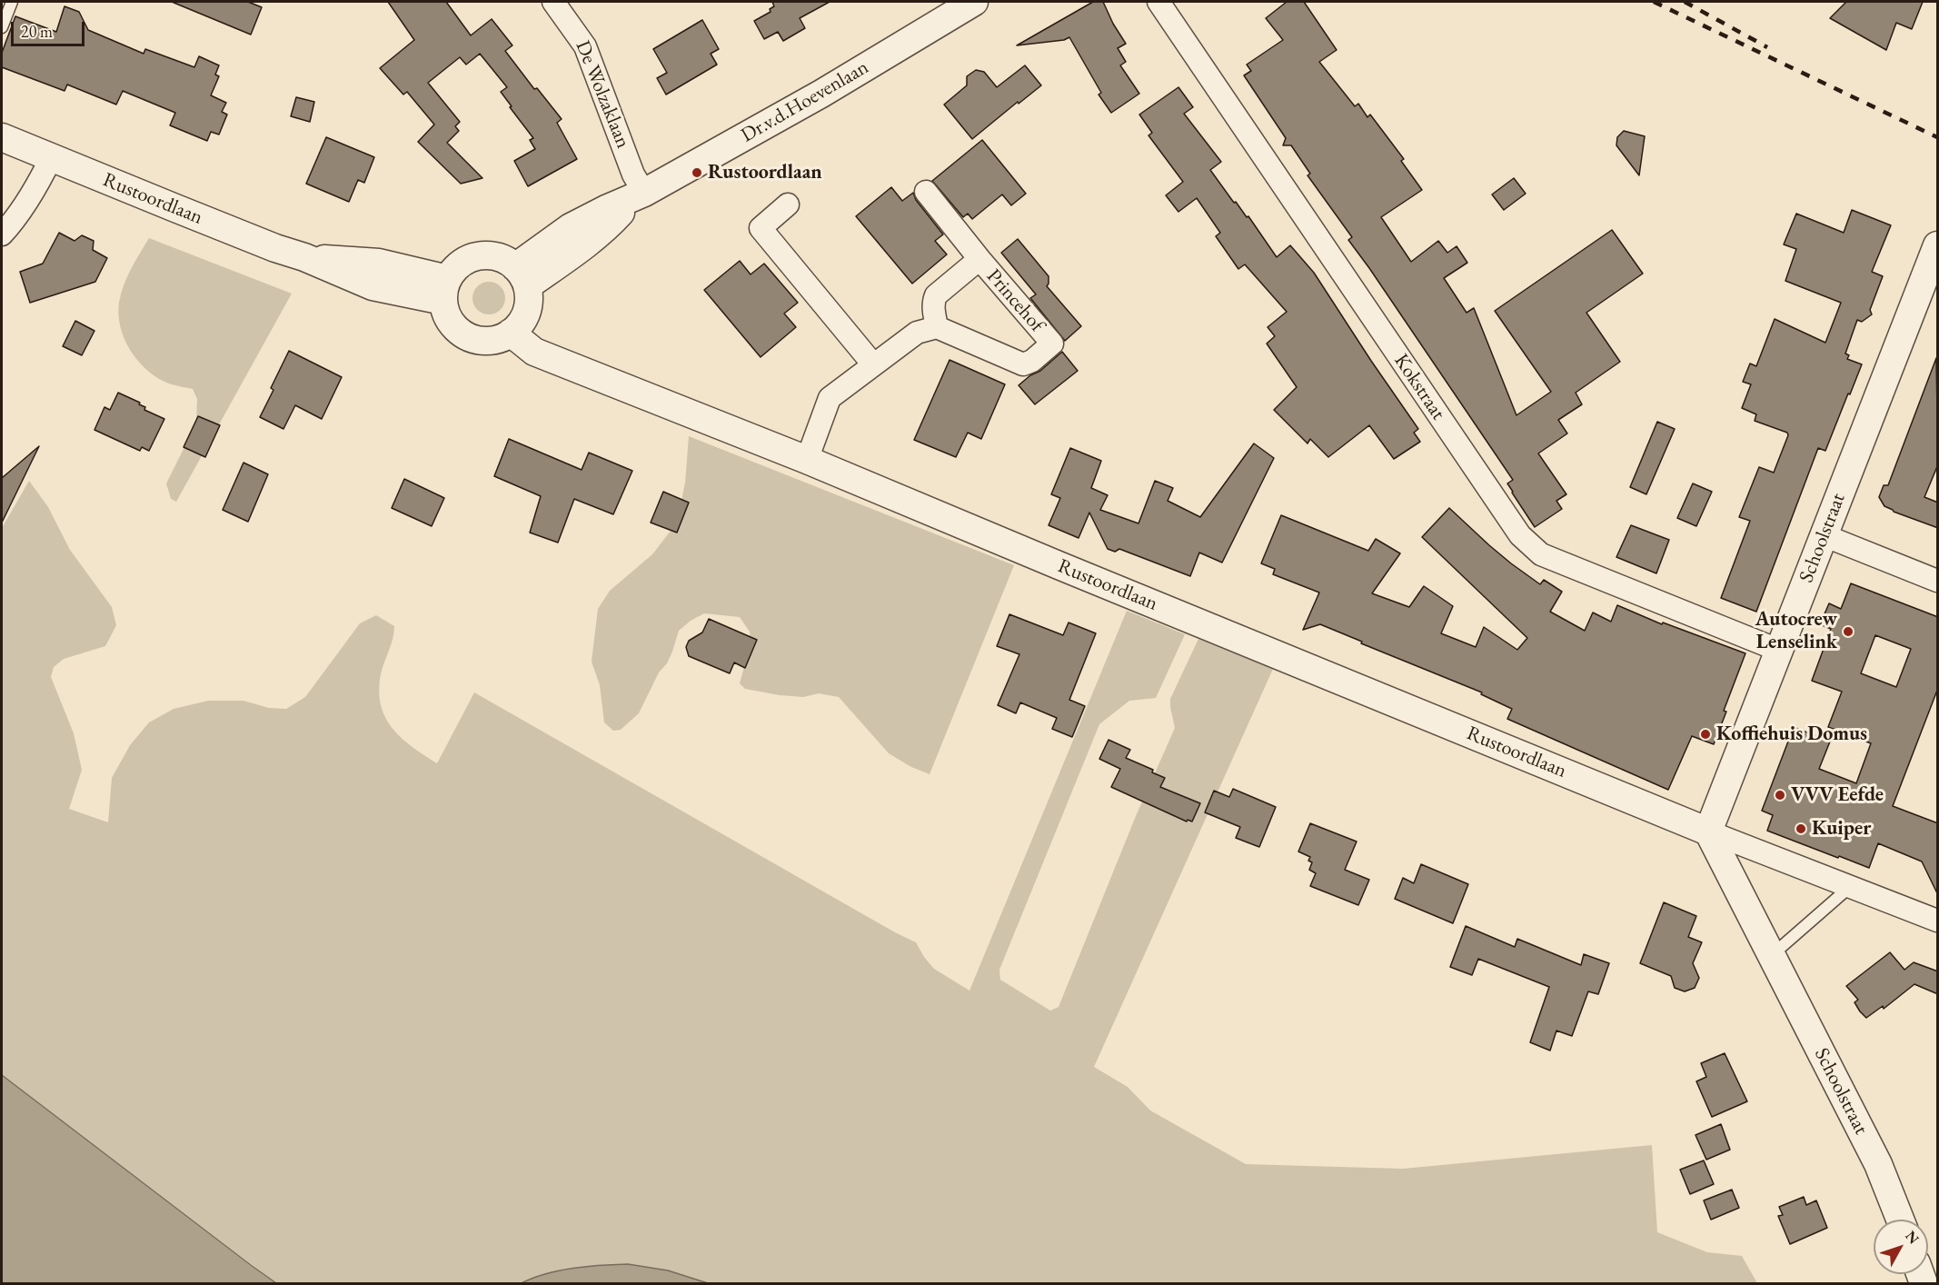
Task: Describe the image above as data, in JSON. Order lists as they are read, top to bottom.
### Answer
{
  "streets": {
    "street": [
      "De Wolzaklaan",
      "Dr.v.d.Hoevenlaan",
      "Rustoordlaan",
      "Princehof",
      "Kokstraat",
      "Schoolstraat"
    ]
  },
  "crossings": [
    ["De Wolzaklaan", "Dr.v.d.Hoevenlaan"],
    ["Dr.v.d.Hoevenlaan", "Rustoordlaan"],
    ["Rustoordlaan", "Schoolstraat"],
    ["Kokstraat", "Schoolstraat"]
  ],
  "places": [
    "Rustoordlaan",
    "Autocrew Lenselink",
    "Koffiehuis Domus",
    "VVV Eefde",
    "Kuiper"
  ],
  "scale_bar": "20 m",
  "north": "top right"
}
